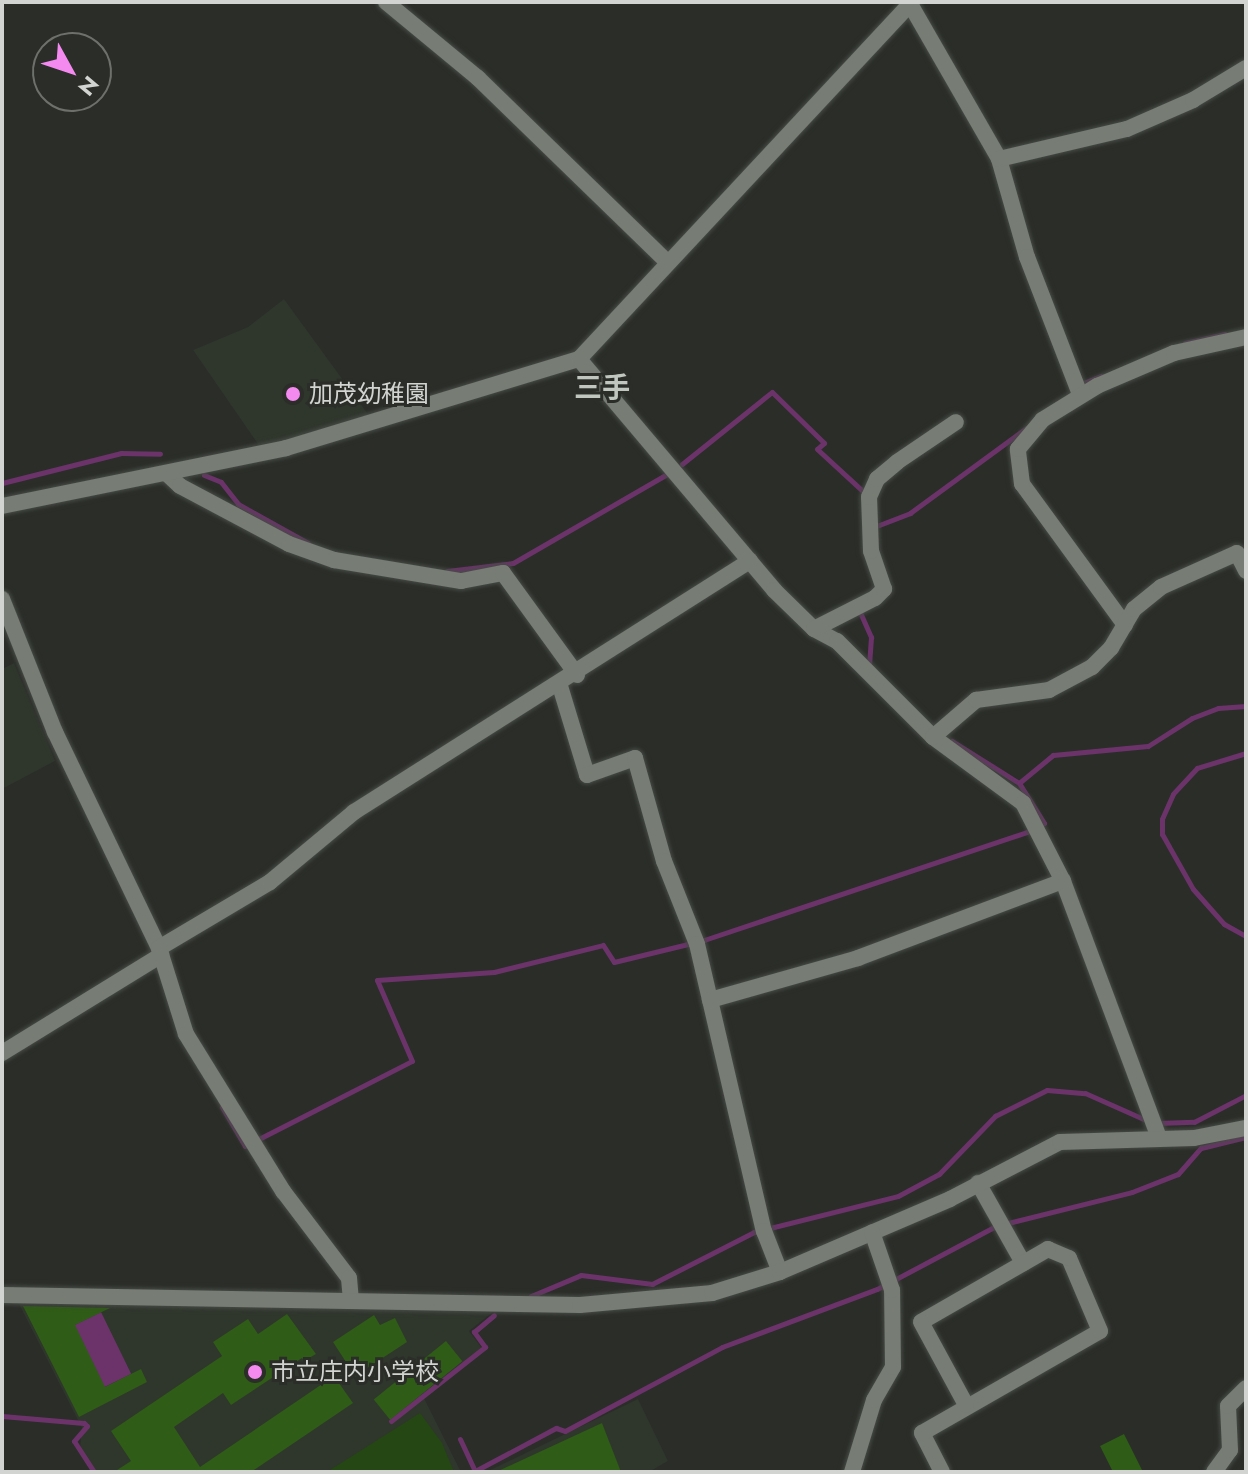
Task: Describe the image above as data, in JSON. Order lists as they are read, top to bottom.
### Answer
{
  "districts": ["三手"],
  "places": ["加茂幼稚園", "市立庄内小学校"],
  "north": "bottom right"
}
